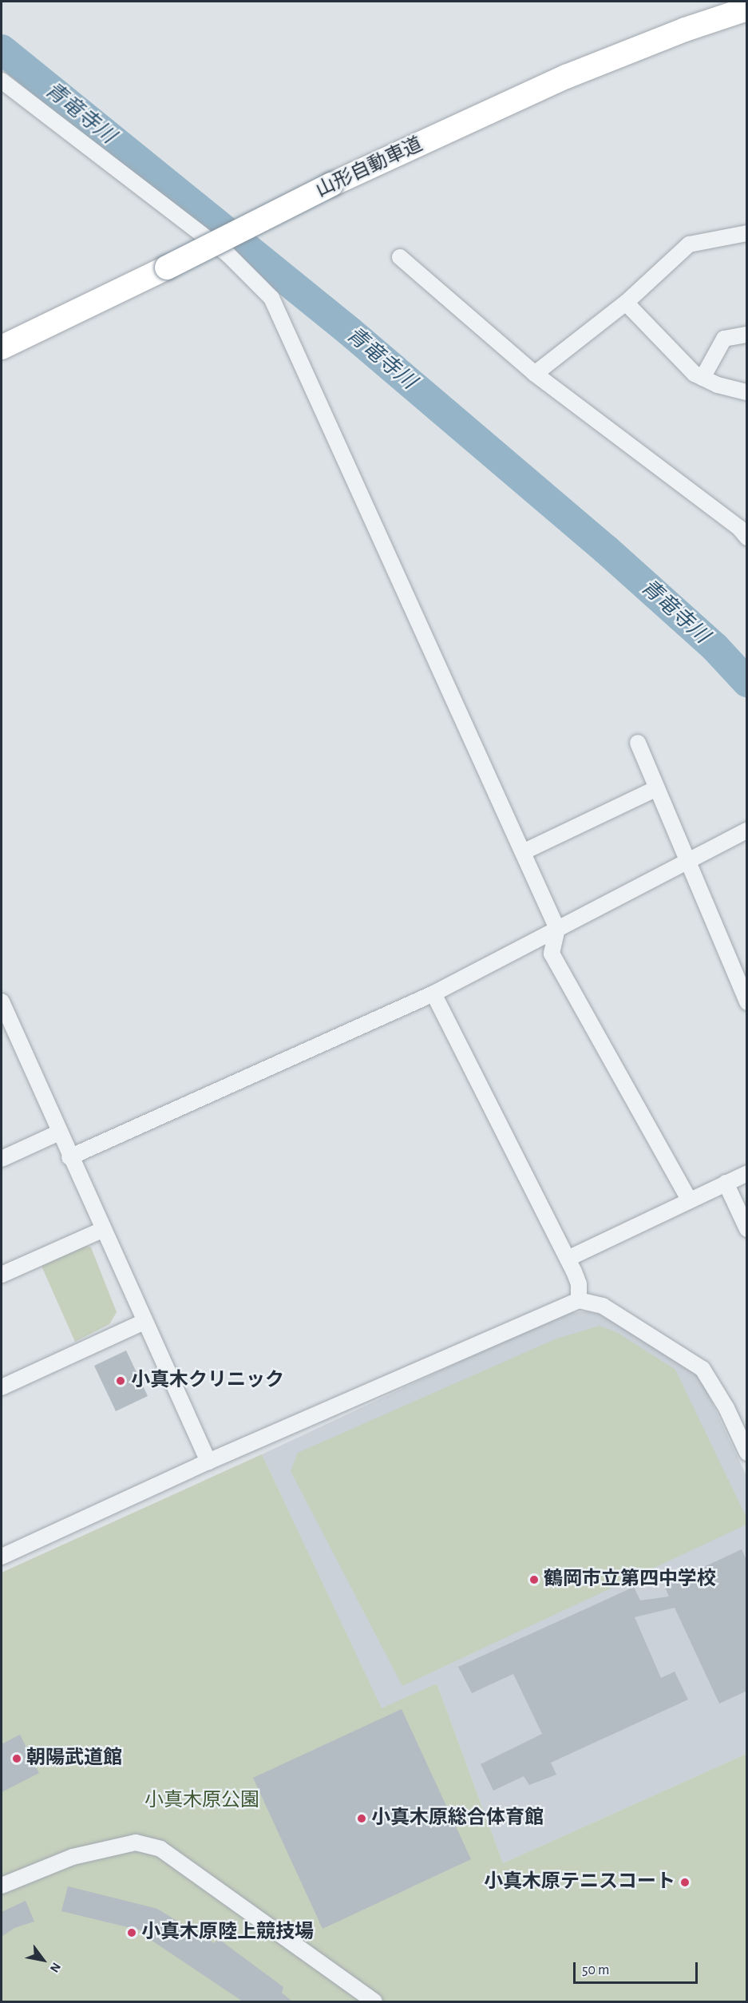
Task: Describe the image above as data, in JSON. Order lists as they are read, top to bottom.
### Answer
{
  "streets": {
    "highway": ["山形自動車道"]
  },
  "water": ["青竜寺川"],
  "parks": ["小真木原公園"],
  "places": [
    "小真木クリニック",
    "鶴岡市立第四中学校",
    "朝陽武道館",
    "小真木原総合体育館",
    "小真木原テニスコート",
    "小真木原陸上競技場"
  ],
  "scale_bar": "50 m",
  "north": "bottom right"
}
